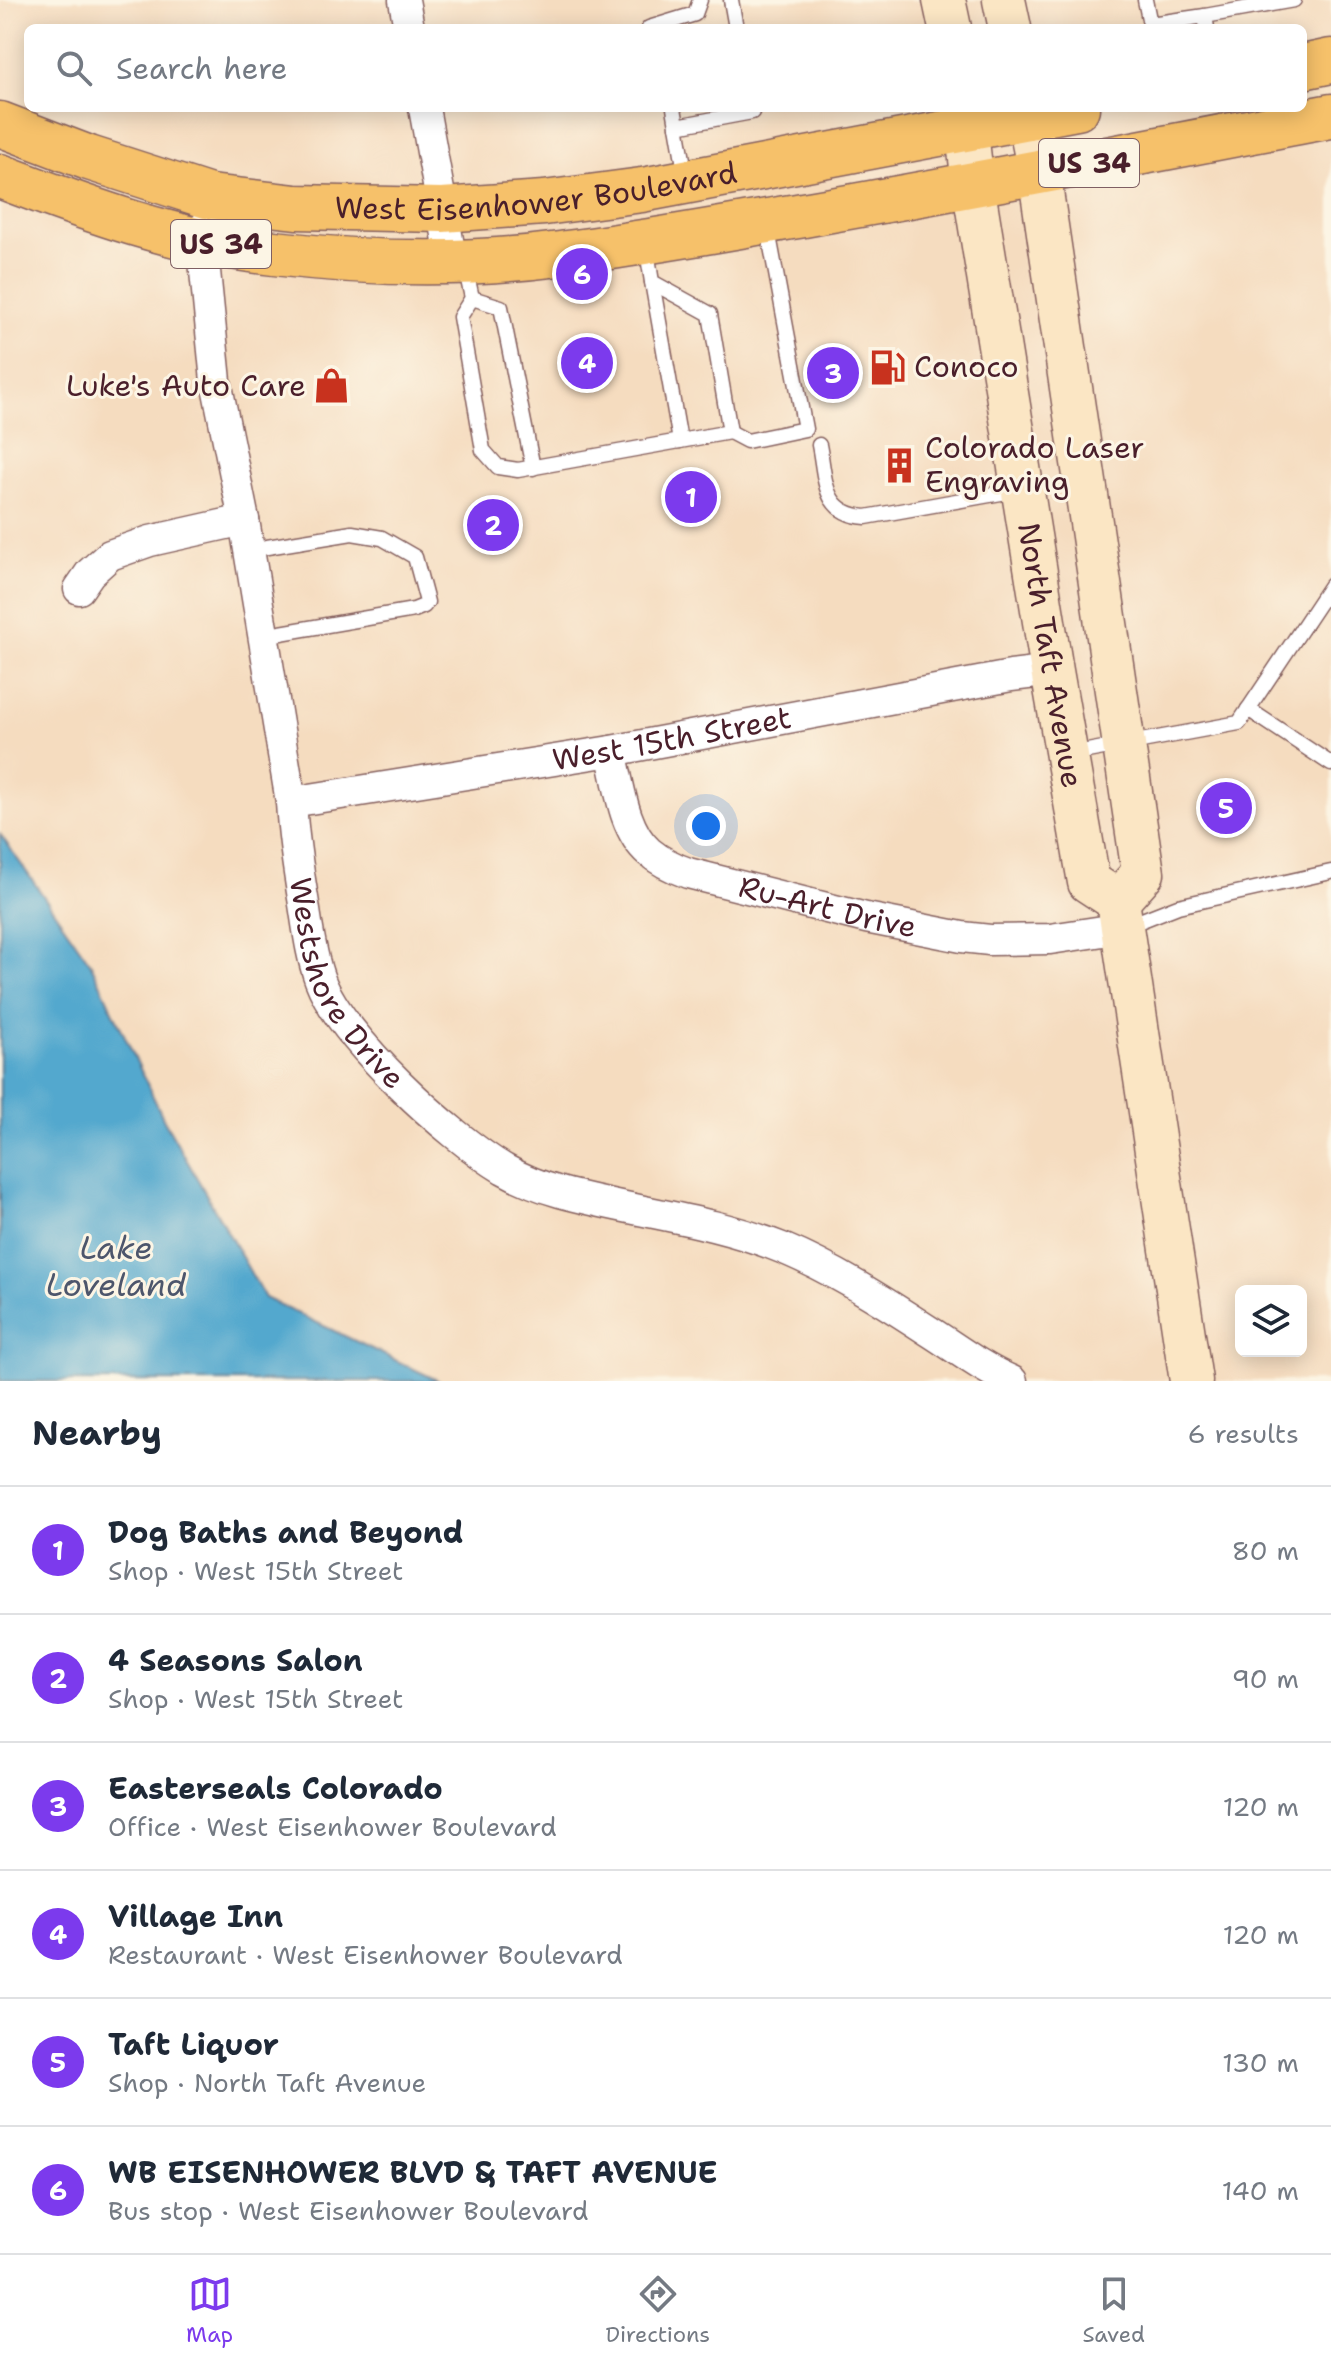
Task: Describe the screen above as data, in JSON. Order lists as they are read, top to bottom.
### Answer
{
  "streets": {
    "highway": ["US 34", "West Eisenhower Boulevard"],
    "main road": ["North Taft Avenue"],
    "street": ["West 15th Street", "Ru-Art Drive", "Westshore Drive"]
  },
  "crossings": [
    ["West Eisenhower Boulevard", "North Taft Avenue"],
    ["West Eisenhower Boulevard", "Westshore Drive"],
    ["North Taft Avenue", "West 15th Street"],
    ["North Taft Avenue", "Ru-Art Drive"],
    ["West 15th Street", "Ru-Art Drive"],
    ["West 15th Street", "Westshore Drive"]
  ],
  "water": ["Lake Loveland"],
  "places": {
    "fuel station": ["Conoco"],
    "shop": ["Luke's Auto Care"],
    "building": ["Colorado Laser Engraving"]
  },
  "page": {
    "search": "Search here",
    "pins": [
      "6",
      "4",
      "3",
      "1",
      "2",
      "5"
    ],
    "heading": ["Nearby", "6 results"],
    "list": [
      {
        "mark": "1",
        "name": "Dog Baths and Beyond",
        "note": "Shop · West 15th Street",
        "value": "80 m"
      },
      {
        "mark": "2",
        "name": "4 Seasons Salon",
        "note": "Shop · West 15th Street",
        "value": "90 m"
      },
      {
        "mark": "3",
        "name": "Easterseals Colorado",
        "note": "Office · West Eisenhower Boulevard",
        "value": "120 m"
      },
      {
        "mark": "4",
        "name": "Village Inn",
        "note": "Restaurant · West Eisenhower Boulevard",
        "value": "120 m"
      },
      {
        "mark": "5",
        "name": "Taft Liquor",
        "note": "Shop · North Taft Avenue",
        "value": "130 m"
      },
      {
        "mark": "6",
        "name": "WB EISENHOWER BLVD & TAFT AVENUE",
        "note": "Bus stop · West Eisenhower Boulevard",
        "value": "140 m"
      }
    ],
    "nav": ["Map", "Directions", "Saved"]
  }
}
